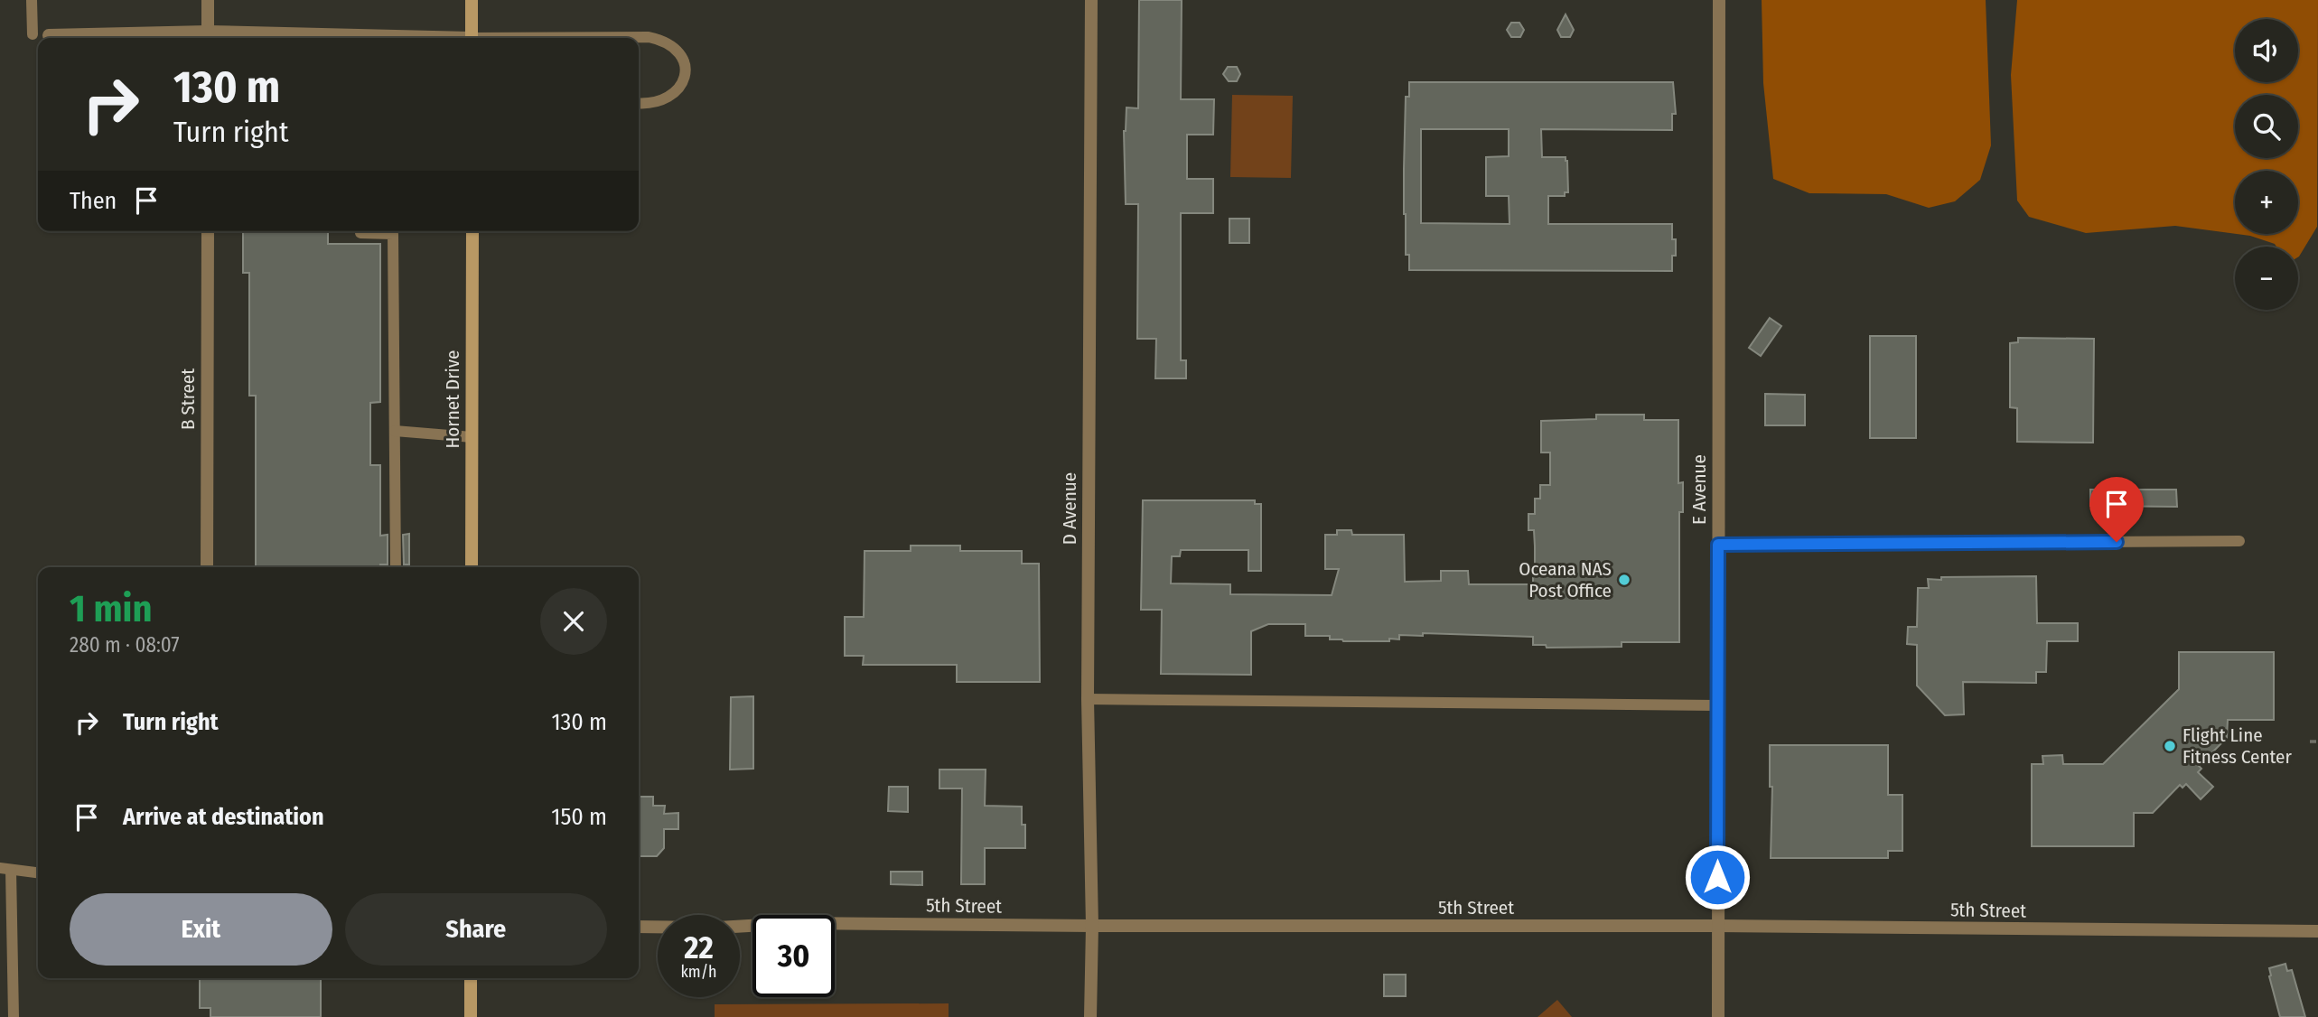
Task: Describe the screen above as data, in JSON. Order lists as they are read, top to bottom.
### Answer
{
  "streets": {
    "main road": ["Hornet Drive"],
    "street": [
      "B Street",
      "E Avenue",
      "D Avenue",
      "5th Street"
    ]
  },
  "crossings": [
    ["E Avenue", "5th Street"],
    ["D Avenue", "5th Street"]
  ],
  "places": ["Oceana NAS Post Office", "Flight Line Fitness Center"],
  "page": {
    "map_buttons": ["+", "−"],
    "turn": ["130 m", "Turn right"],
    "then": "Then",
    "heading": ["1 min", "280 m · 08:07"],
    "list": [
      {
        "name": "Turn right",
        "value": "130 m"
      },
      {
        "name": "Arrive at destination",
        "value": "150 m"
      }
    ],
    "buttons": ["Exit", "Share"],
    "speed": "22 km/h",
    "limit": "30"
  }
}
